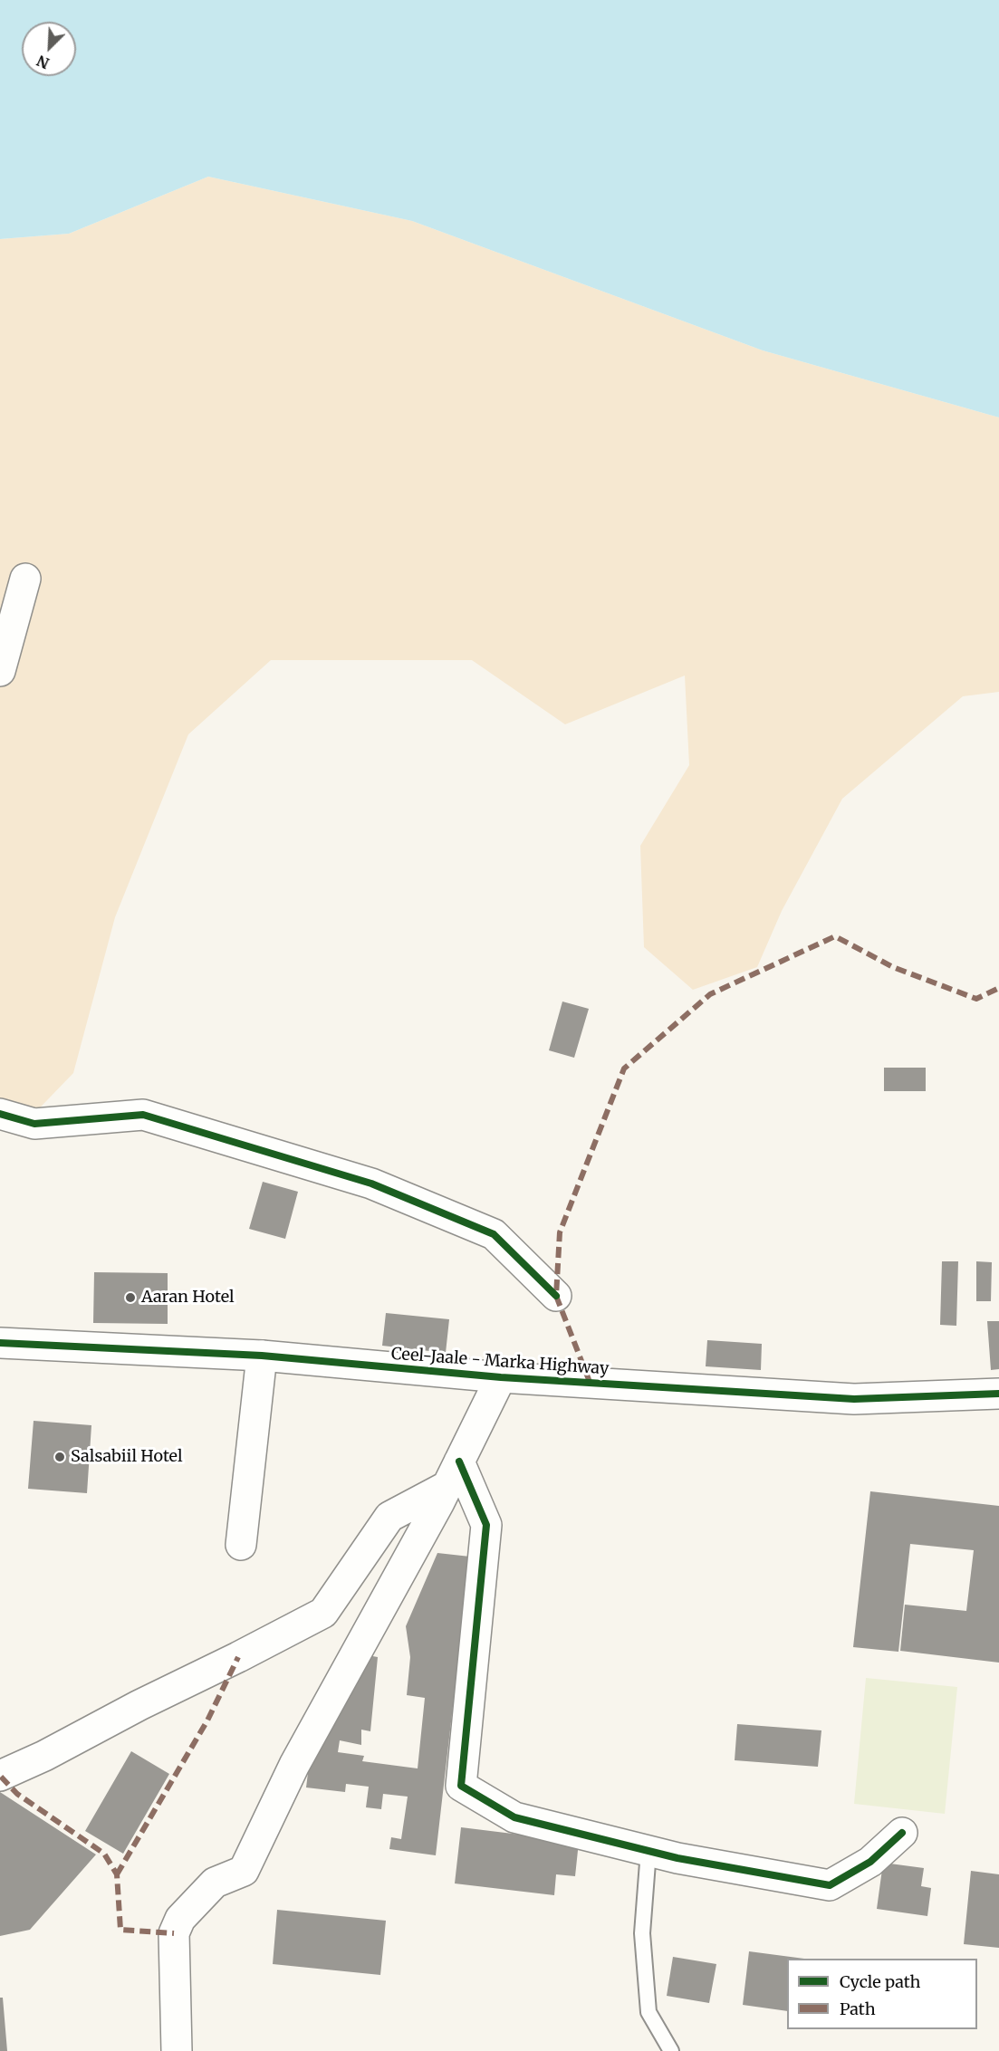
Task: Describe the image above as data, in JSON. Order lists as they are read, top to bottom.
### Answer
{
  "streets": {
    "street": ["Ceel-Jaale - Marka Highway"]
  },
  "places": ["Aaran Hotel", "Salsabiil Hotel"],
  "legend": ["Cycle path", "Path"],
  "north": "bottom left"
}
